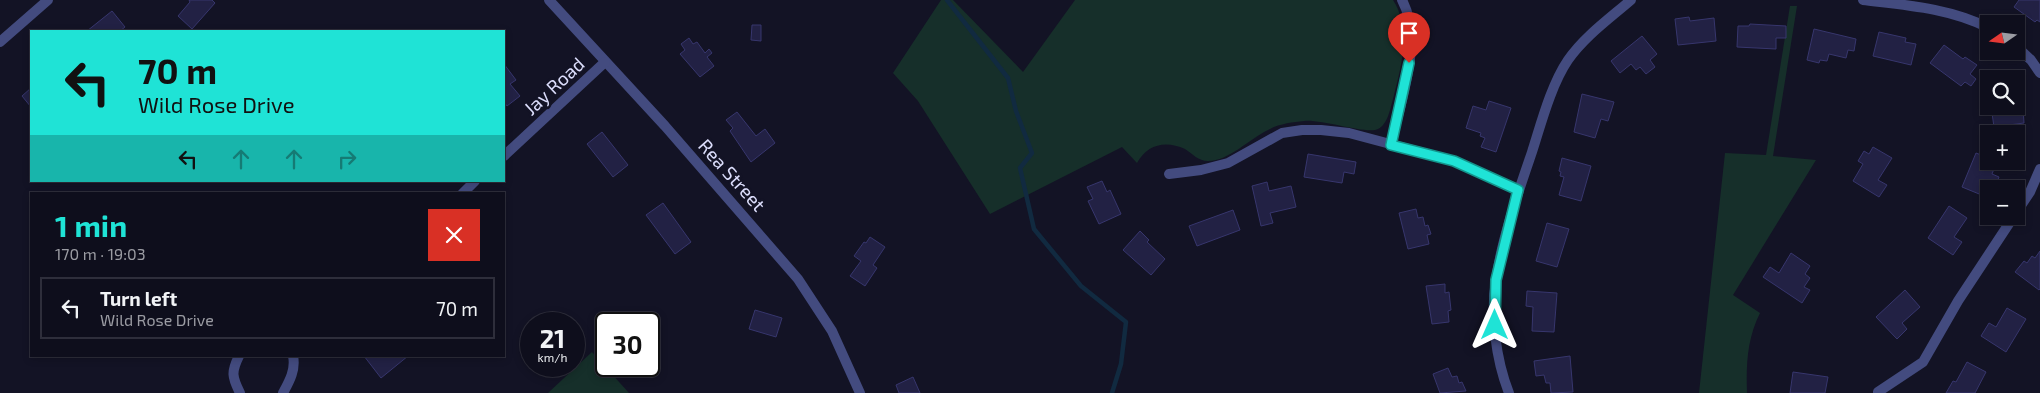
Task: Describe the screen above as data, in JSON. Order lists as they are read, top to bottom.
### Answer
{
  "streets": {
    "street": ["Jay Road", "Rea Street"]
  },
  "crossings": [
    ["Jay Road", "Rea Street"]
  ],
  "north": "left",
  "page": {
    "map_buttons": ["+", "−"],
    "turn": ["70 m", "Wild Rose Drive"],
    "heading": ["1 min", "170 m · 19:03"],
    "list": [
      {
        "name": "Turn left",
        "note": "Wild Rose Drive",
        "value": "70 m"
      }
    ],
    "speed": "21 km/h",
    "limit": "30"
  }
}
